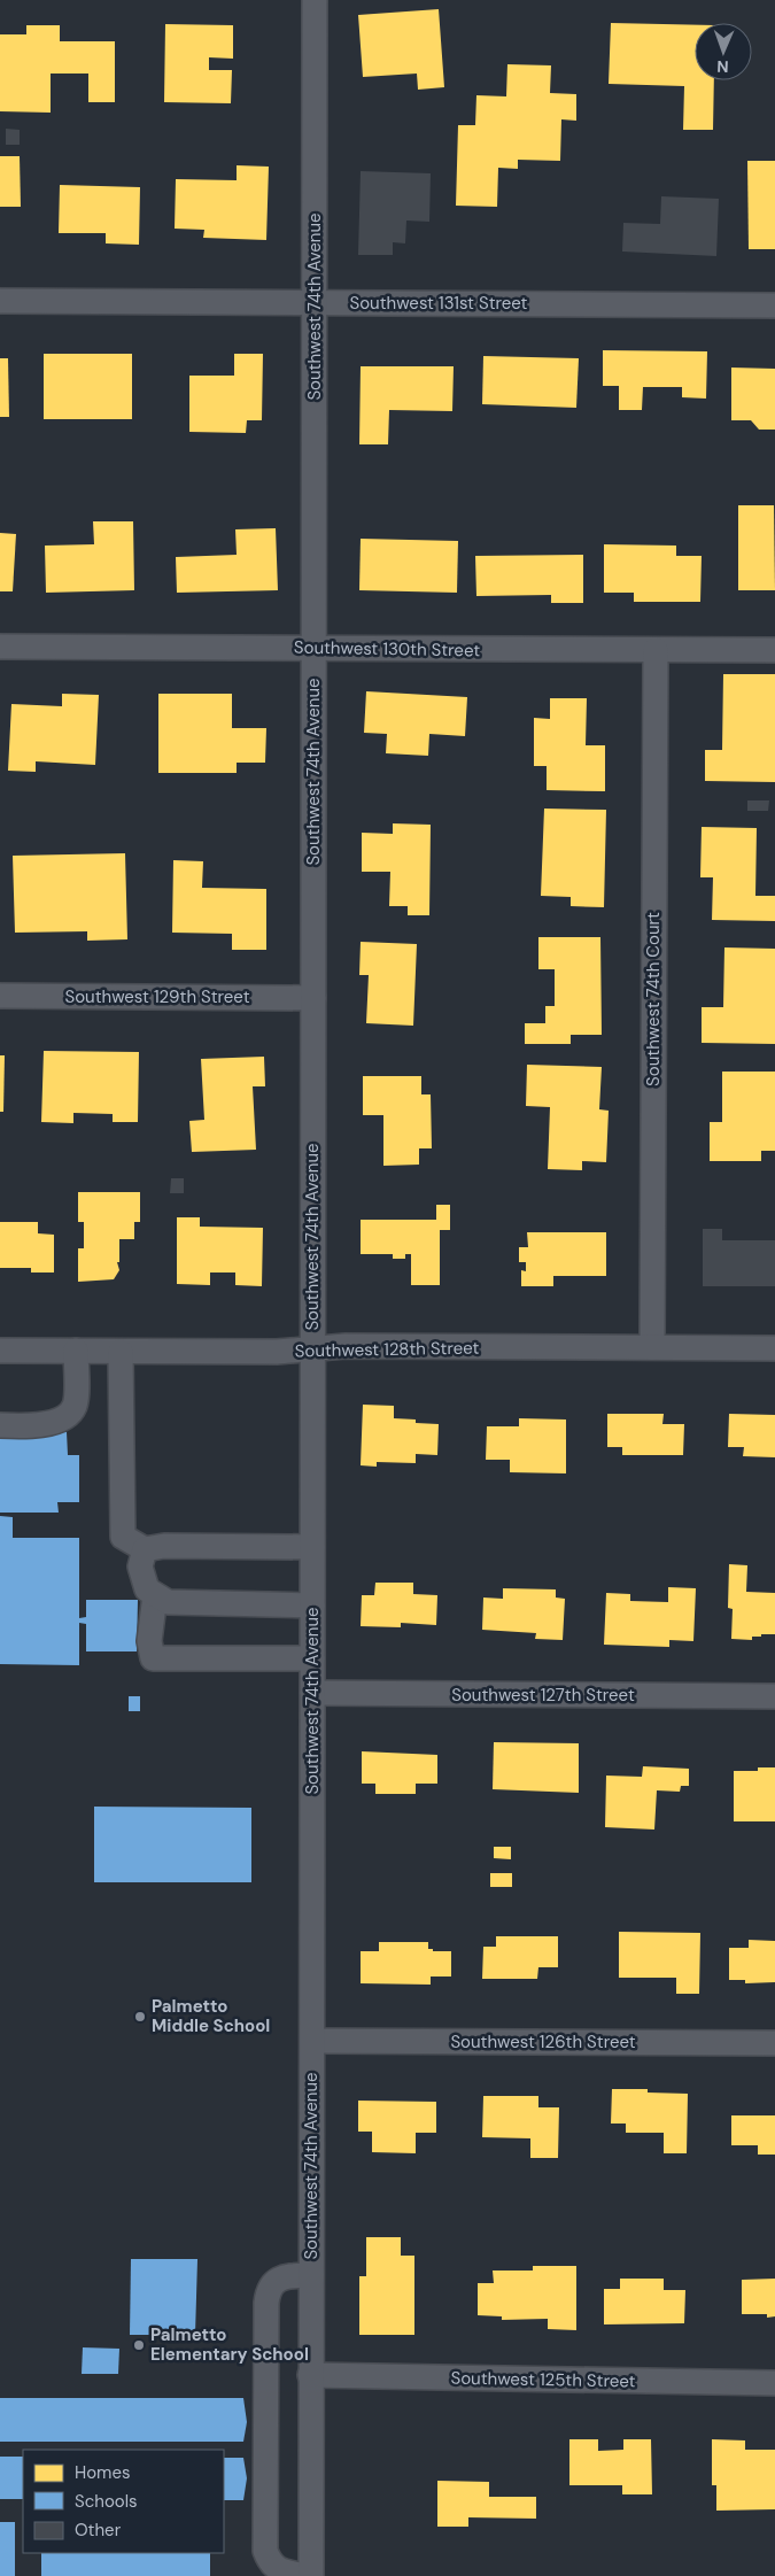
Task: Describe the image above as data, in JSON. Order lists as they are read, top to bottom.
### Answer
{
  "streets": {
    "street": [
      "Southwest 131st Street",
      "Southwest 74th Avenue",
      "Southwest 130th Street",
      "Southwest 129th Street",
      "Southwest 74th Court",
      "Southwest 128th Street",
      "Southwest 127th Street",
      "Southwest 126th Street",
      "Southwest 125th Street"
    ]
  },
  "crossings": [
    ["Southwest 131st Street", "Southwest 74th Avenue"],
    ["Southwest 74th Avenue", "Southwest 130th Street"],
    ["Southwest 74th Avenue", "Southwest 129th Street"],
    ["Southwest 74th Avenue", "Southwest 128th Street"],
    ["Southwest 74th Avenue", "Southwest 127th Street"],
    ["Southwest 74th Avenue", "Southwest 126th Street"],
    ["Southwest 74th Avenue", "Southwest 125th Street"],
    ["Southwest 130th Street", "Southwest 74th Court"],
    ["Southwest 74th Court", "Southwest 128th Street"]
  ],
  "places": ["Palmetto Middle School", "Palmetto Elementary School"],
  "legend": ["Homes", "Schools", "Other"],
  "north": "bottom"
}
